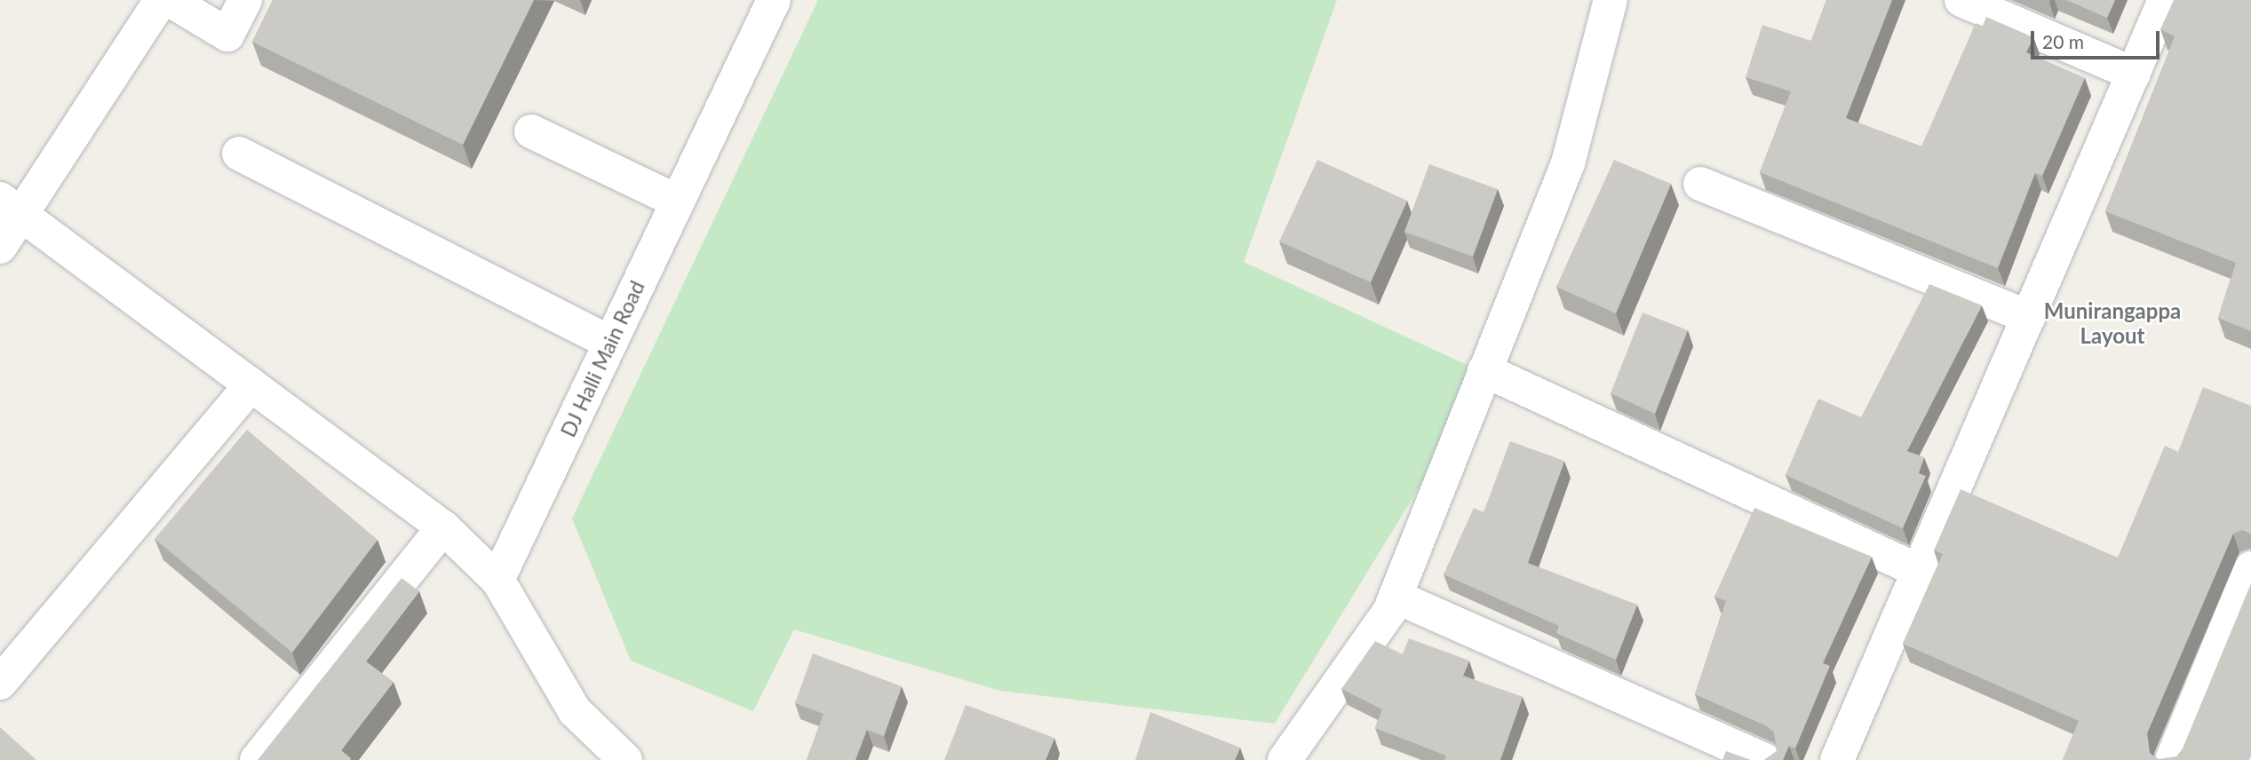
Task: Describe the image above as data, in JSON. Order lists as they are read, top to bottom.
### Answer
{
  "streets": {
    "street": ["DJ Halli Main Road"]
  },
  "districts": ["Munirangappa Layout"],
  "scale_bar": "20 m"
}
